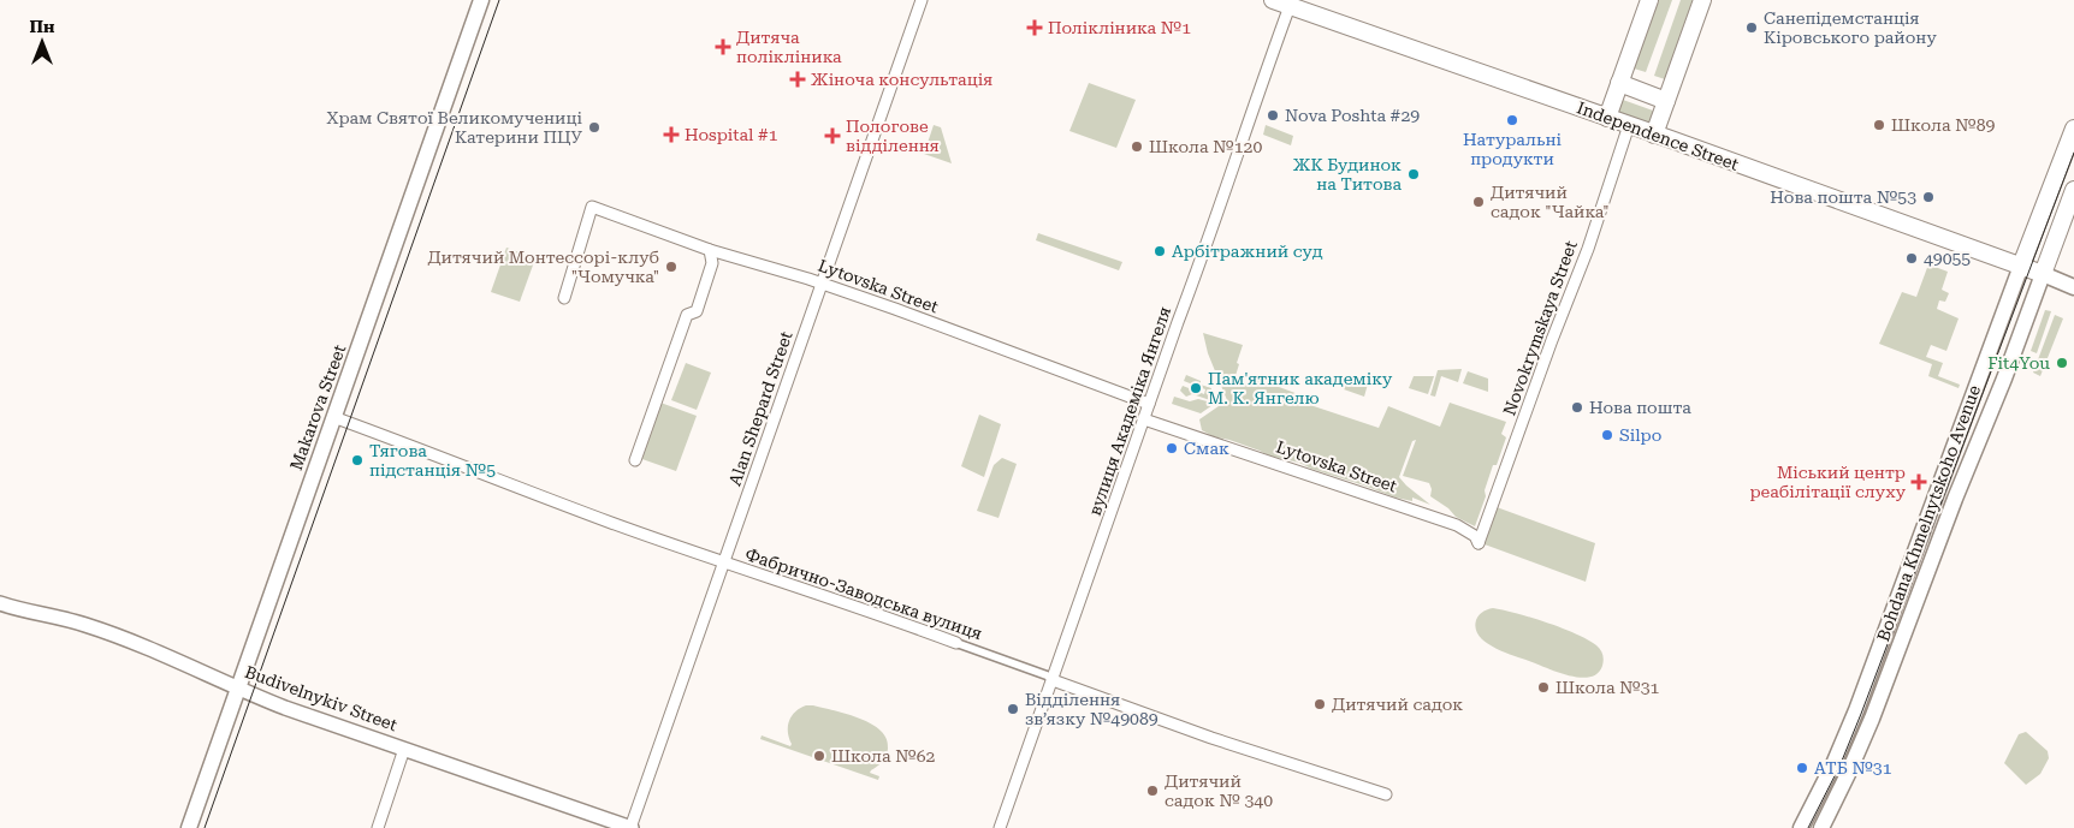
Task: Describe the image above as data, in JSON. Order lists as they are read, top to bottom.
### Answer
{
  "streets": {
    "main road": ["Independence Street", "Makarova Street", "Bohdana Khmelnytskoho Avenue"],
    "street": [
      "Lytovska Street",
      "Novokrymskaya Street",
      "Alan Shepard Street",
      "вулиця Академіка Янгеля",
      "Фабрично-Заводська вулиця",
      "Budivelnykiv Street"
    ]
  },
  "crossings": [
    ["Independence Street", "Novokrymskaya Street"],
    ["Independence Street", "вулиця Академіка Янгеля"],
    ["Independence Street", "Bohdana Khmelnytskoho Avenue"],
    ["Lytovska Street", "Novokrymskaya Street"],
    ["Lytovska Street", "Alan Shepard Street"],
    ["Lytovska Street", "вулиця Академіка Янгеля"],
    ["Makarova Street", "Фабрично-Заводська вулиця"],
    ["Makarova Street", "Budivelnykiv Street"],
    ["Alan Shepard Street", "Фабрично-Заводська вулиця"],
    ["Alan Shepard Street", "Budivelnykiv Street"],
    ["вулиця Академіка Янгеля", "Фабрично-Заводська вулиця"]
  ],
  "places": {
    "health": [
      "Полікліника №1",
      "Дитяча полікліника",
      "Жіноча консультація",
      "Hospital #1",
      "Пологове відділення",
      "Міський центр реабілітації слуху"
    ],
    "other": [
      "Санепідемстанція Кіровського району",
      "Nova Poshta #29",
      "Натуральні продукти",
      "Школа №89",
      "Храм Святої Великомучениці Катерини ПЦУ",
      "Школа №120",
      "ЖК Будинок на Титова",
      "Нова пошта №53",
      "Дитячий садок \"Чайка\"",
      "Арбітражний суд",
      "49055",
      "Дитячий Монтессорі-клуб \"Чомучка\"",
      "Fit4You",
      "Пам'ятник академіку М. К. Янгелю",
      "Нова пошта",
      "Silpo",
      "Смак",
      "Тягова пiдстанцiя №5",
      "Школа №31",
      "Дитячий садок",
      "Відділення зв’язку №49089",
      "Школа №62",
      "АТБ №31",
      "Дитячий садок № 340"
    ]
  },
  "north": "top"
}
